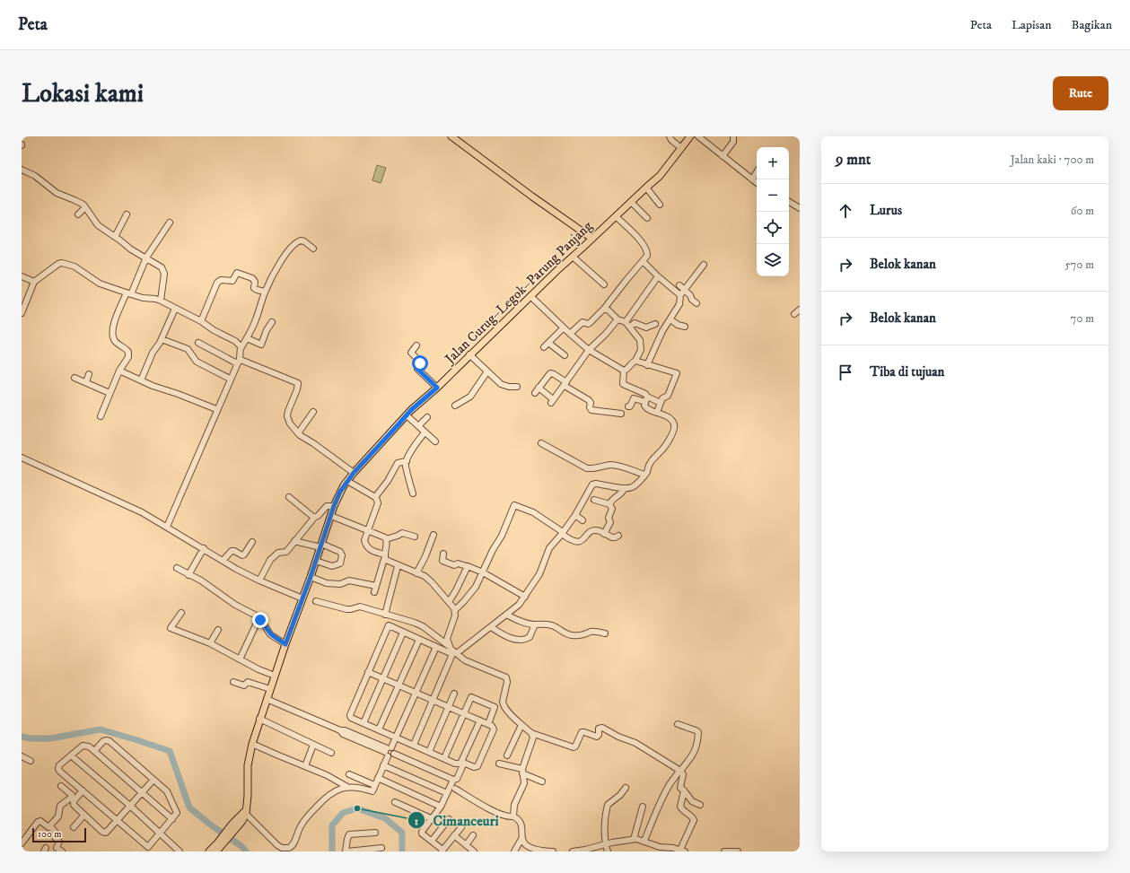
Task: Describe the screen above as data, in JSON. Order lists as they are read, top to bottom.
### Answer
{
  "streets": {
    "main road": ["Jalan Curug–Legok–Parung Panjang"]
  },
  "places": ["Cimanceuri"],
  "scale_bar": "100 m",
  "page": {
    "header": "Peta",
    "nav": ["Peta", "Lapisan", "Bagikan"],
    "buttons": "Rute",
    "title": "Lokasi kami",
    "heading": ["9 mnt", "Jalan kaki · 700 m"],
    "map_buttons": ["+", "−"],
    "list": [
      ["Lurus", "60 m"],
      ["Belok kanan", "570 m"],
      ["Belok kanan", "70 m"],
      "Tiba di tujuan"
    ],
    "scale": "100 m"
  }
}
